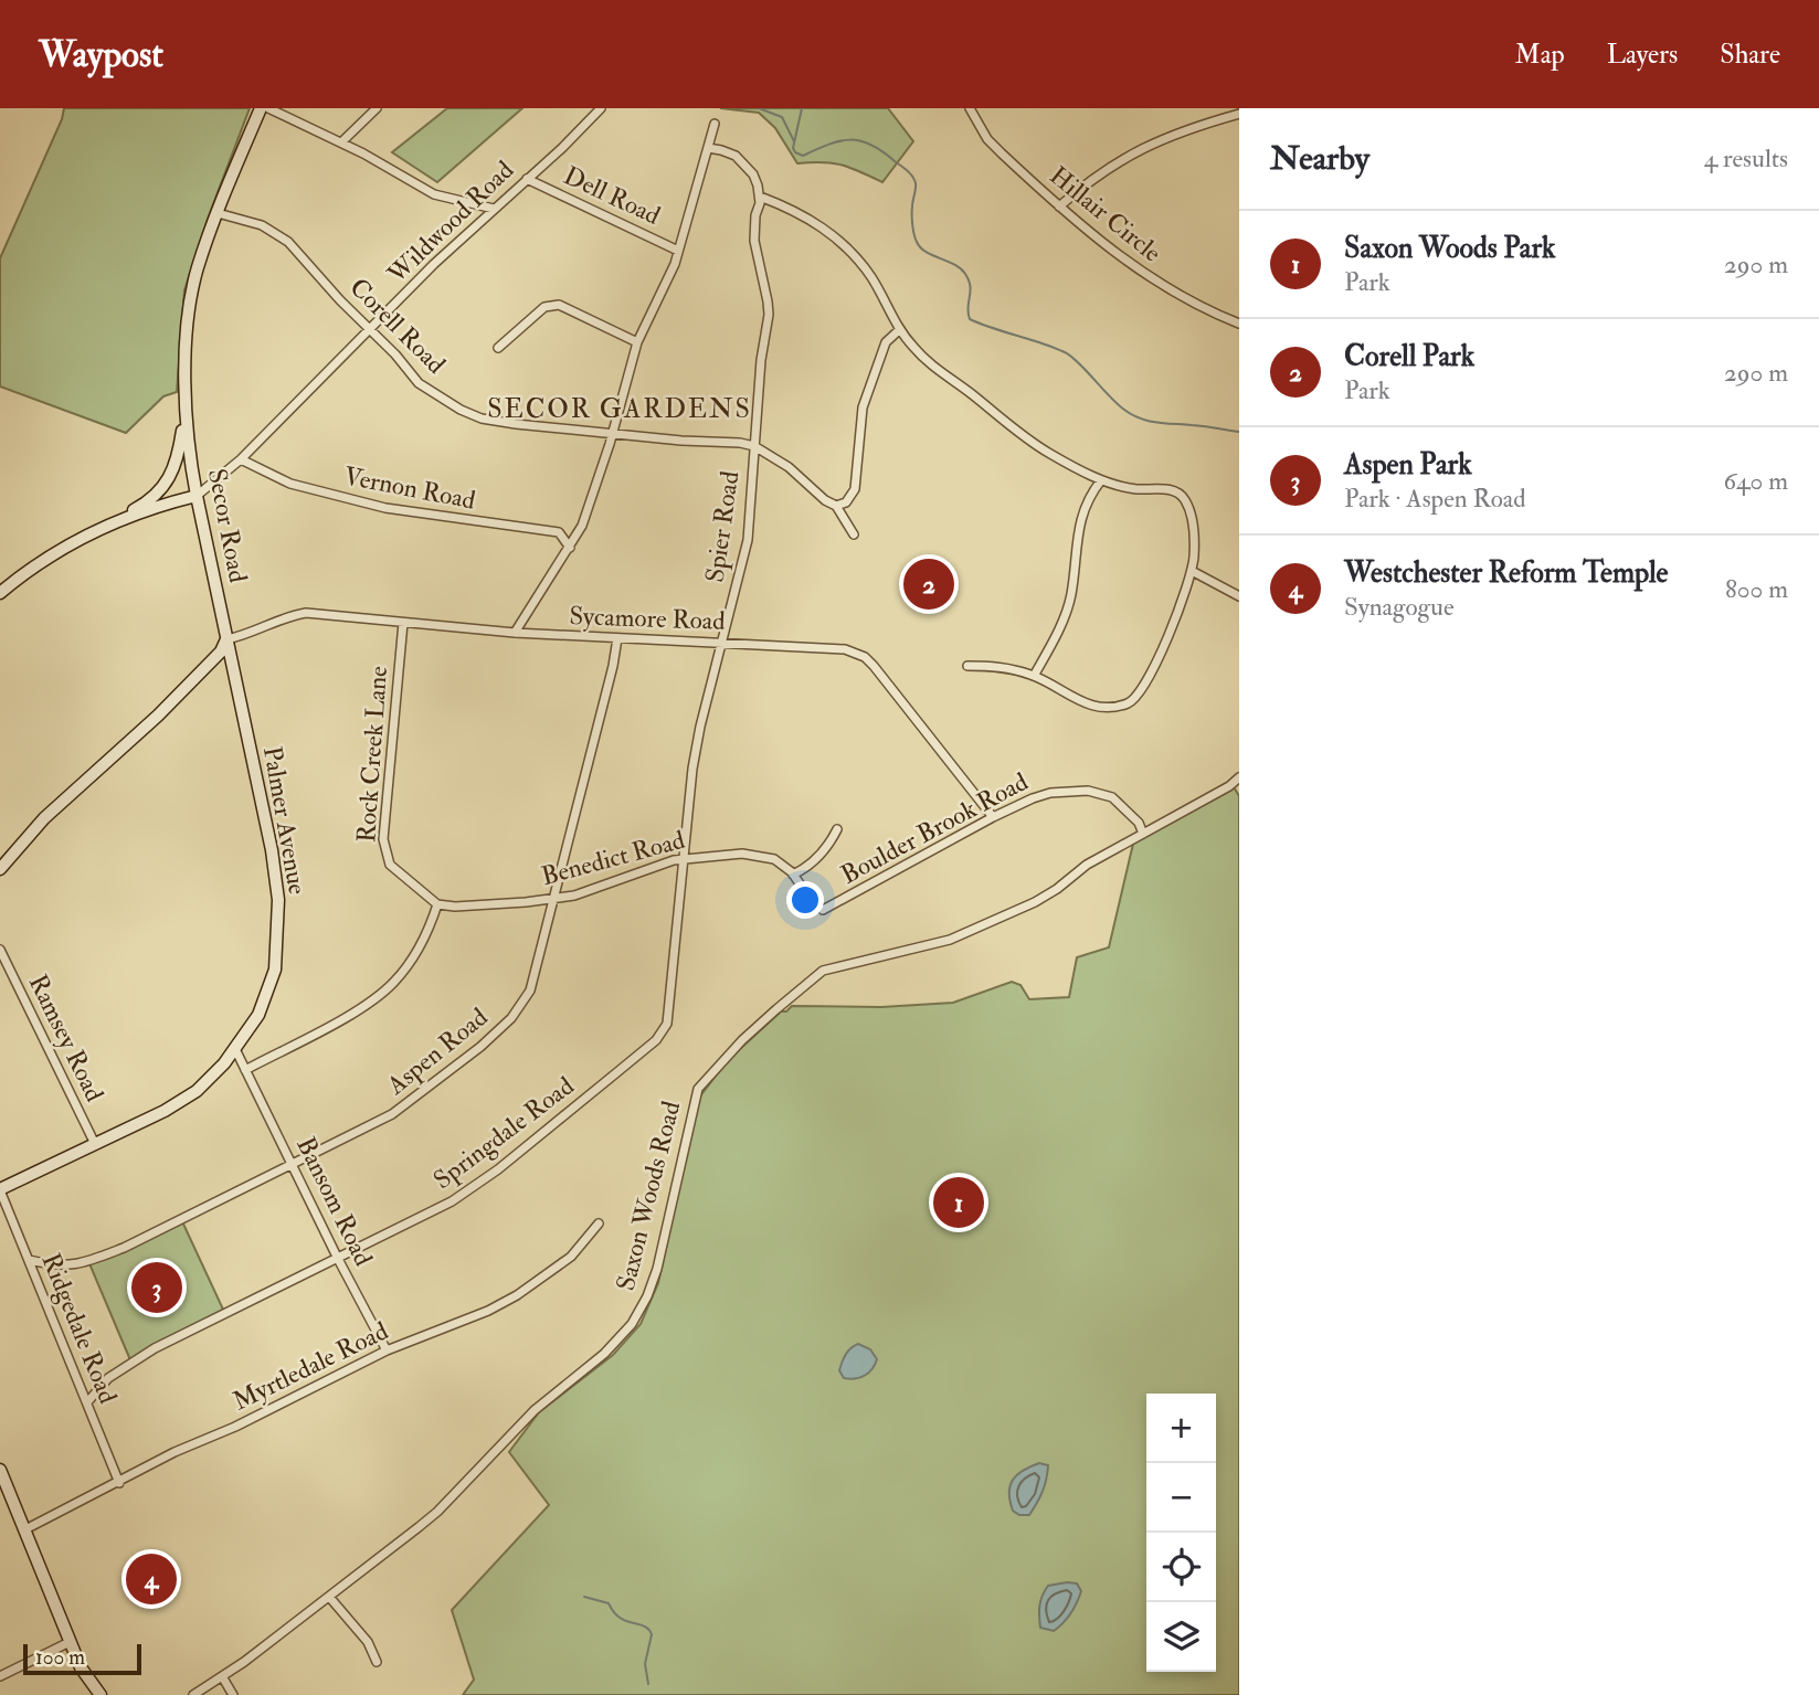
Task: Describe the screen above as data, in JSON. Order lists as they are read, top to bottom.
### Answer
{
  "streets": {
    "main road": ["Secor Road", "Palmer Avenue"],
    "street": [
      "Dell Road",
      "Hillair Circle",
      "Wildwood Road",
      "Corell Road",
      "Vernon Road",
      "Spier Road",
      "Sycamore Road",
      "Rock Creek Lane",
      "Boulder Brook Road",
      "Benedict Road",
      "Ramsey Road",
      "Aspen Road",
      "Springdale Road",
      "Saxon Woods Road",
      "Bansom Road",
      "Ridgedale Road",
      "Myrtledale Road"
    ]
  },
  "crossings": [
    ["Dell Road", "Wildwood Road"],
    ["Wildwood Road", "Corell Road"],
    ["Wildwood Road", "Vernon Road"],
    ["Wildwood Road", "Secor Road"],
    ["Corell Road", "Secor Road"],
    ["Corell Road", "Spier Road"],
    ["Secor Road", "Sycamore Road"],
    ["Secor Road", "Palmer Avenue"],
    ["Spier Road", "Sycamore Road"],
    ["Spier Road", "Benedict Road"],
    ["Spier Road", "Springdale Road"],
    ["Sycamore Road", "Rock Creek Lane"],
    ["Sycamore Road", "Palmer Avenue"],
    ["Sycamore Road", "Boulder Brook Road"],
    ["Sycamore Road", "Aspen Road"],
    ["Rock Creek Lane", "Benedict Road"],
    ["Palmer Avenue", "Ramsey Road"],
    ["Palmer Avenue", "Ridgedale Road"],
    ["Boulder Brook Road", "Benedict Road"],
    ["Boulder Brook Road", "Saxon Woods Road"],
    ["Benedict Road", "Aspen Road"],
    ["Benedict Road", "Springdale Road"],
    ["Aspen Road", "Bansom Road"],
    ["Aspen Road", "Ridgedale Road"],
    ["Springdale Road", "Bansom Road"],
    ["Springdale Road", "Ridgedale Road"],
    ["Bansom Road", "Myrtledale Road"],
    ["Ridgedale Road", "Myrtledale Road"]
  ],
  "districts": ["SECOR GARDENS"],
  "scale_bar": "100 m",
  "page": {
    "header": "Waypost",
    "nav": ["Map", "Layers", "Share"],
    "heading": ["Nearby", "4 results"],
    "list": [
      {
        "mark": "1",
        "name": "Saxon Woods Park",
        "note": "Park",
        "value": "290 m"
      },
      {
        "mark": "2",
        "name": "Corell Park",
        "note": "Park",
        "value": "290 m"
      },
      {
        "mark": "3",
        "name": "Aspen Park",
        "note": "Park · Aspen Road",
        "value": "640 m"
      },
      {
        "mark": "4",
        "name": "Westchester Reform Temple",
        "note": "Synagogue",
        "value": "800 m"
      }
    ],
    "pins": [
      "2",
      "1",
      "3",
      "4"
    ],
    "map_buttons": ["+", "−"],
    "scale": "100 m"
  }
}
